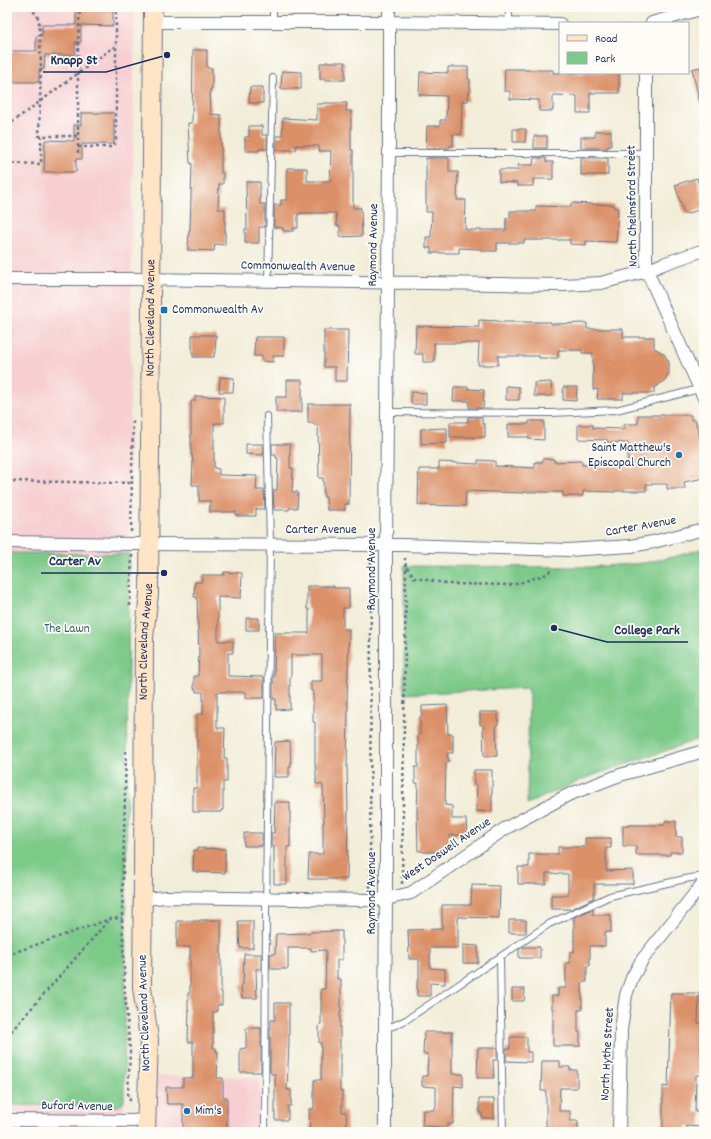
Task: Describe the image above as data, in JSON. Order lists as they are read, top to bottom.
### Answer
{
  "streets": {
    "main road": ["North Cleveland Avenue"],
    "street": [
      "North Chelmsford Street",
      "Raymond Avenue",
      "Commonwealth Avenue",
      "Carter Avenue",
      "West Doswell Avenue",
      "North Hythe Street",
      "Buford Avenue"
    ]
  },
  "crossings": [
    ["North Chelmsford Street", "Commonwealth Avenue"],
    ["Raymond Avenue", "Commonwealth Avenue"],
    ["Raymond Avenue", "Carter Avenue"],
    ["Raymond Avenue", "West Doswell Avenue"],
    ["Commonwealth Avenue", "North Cleveland Avenue"],
    ["North Cleveland Avenue", "Carter Avenue"],
    ["North Cleveland Avenue", "West Doswell Avenue"],
    ["North Cleveland Avenue", "Buford Avenue"]
  ],
  "parks": ["The Lawn"],
  "places": {
    "other": [
      "Knapp St",
      "Saint Matthew's Episcopal Church",
      "Carter Av",
      "College Park",
      "Mim's"
    ],
    "transit": ["Commonwealth Av"]
  },
  "legend": ["Road", "Park"]
}
